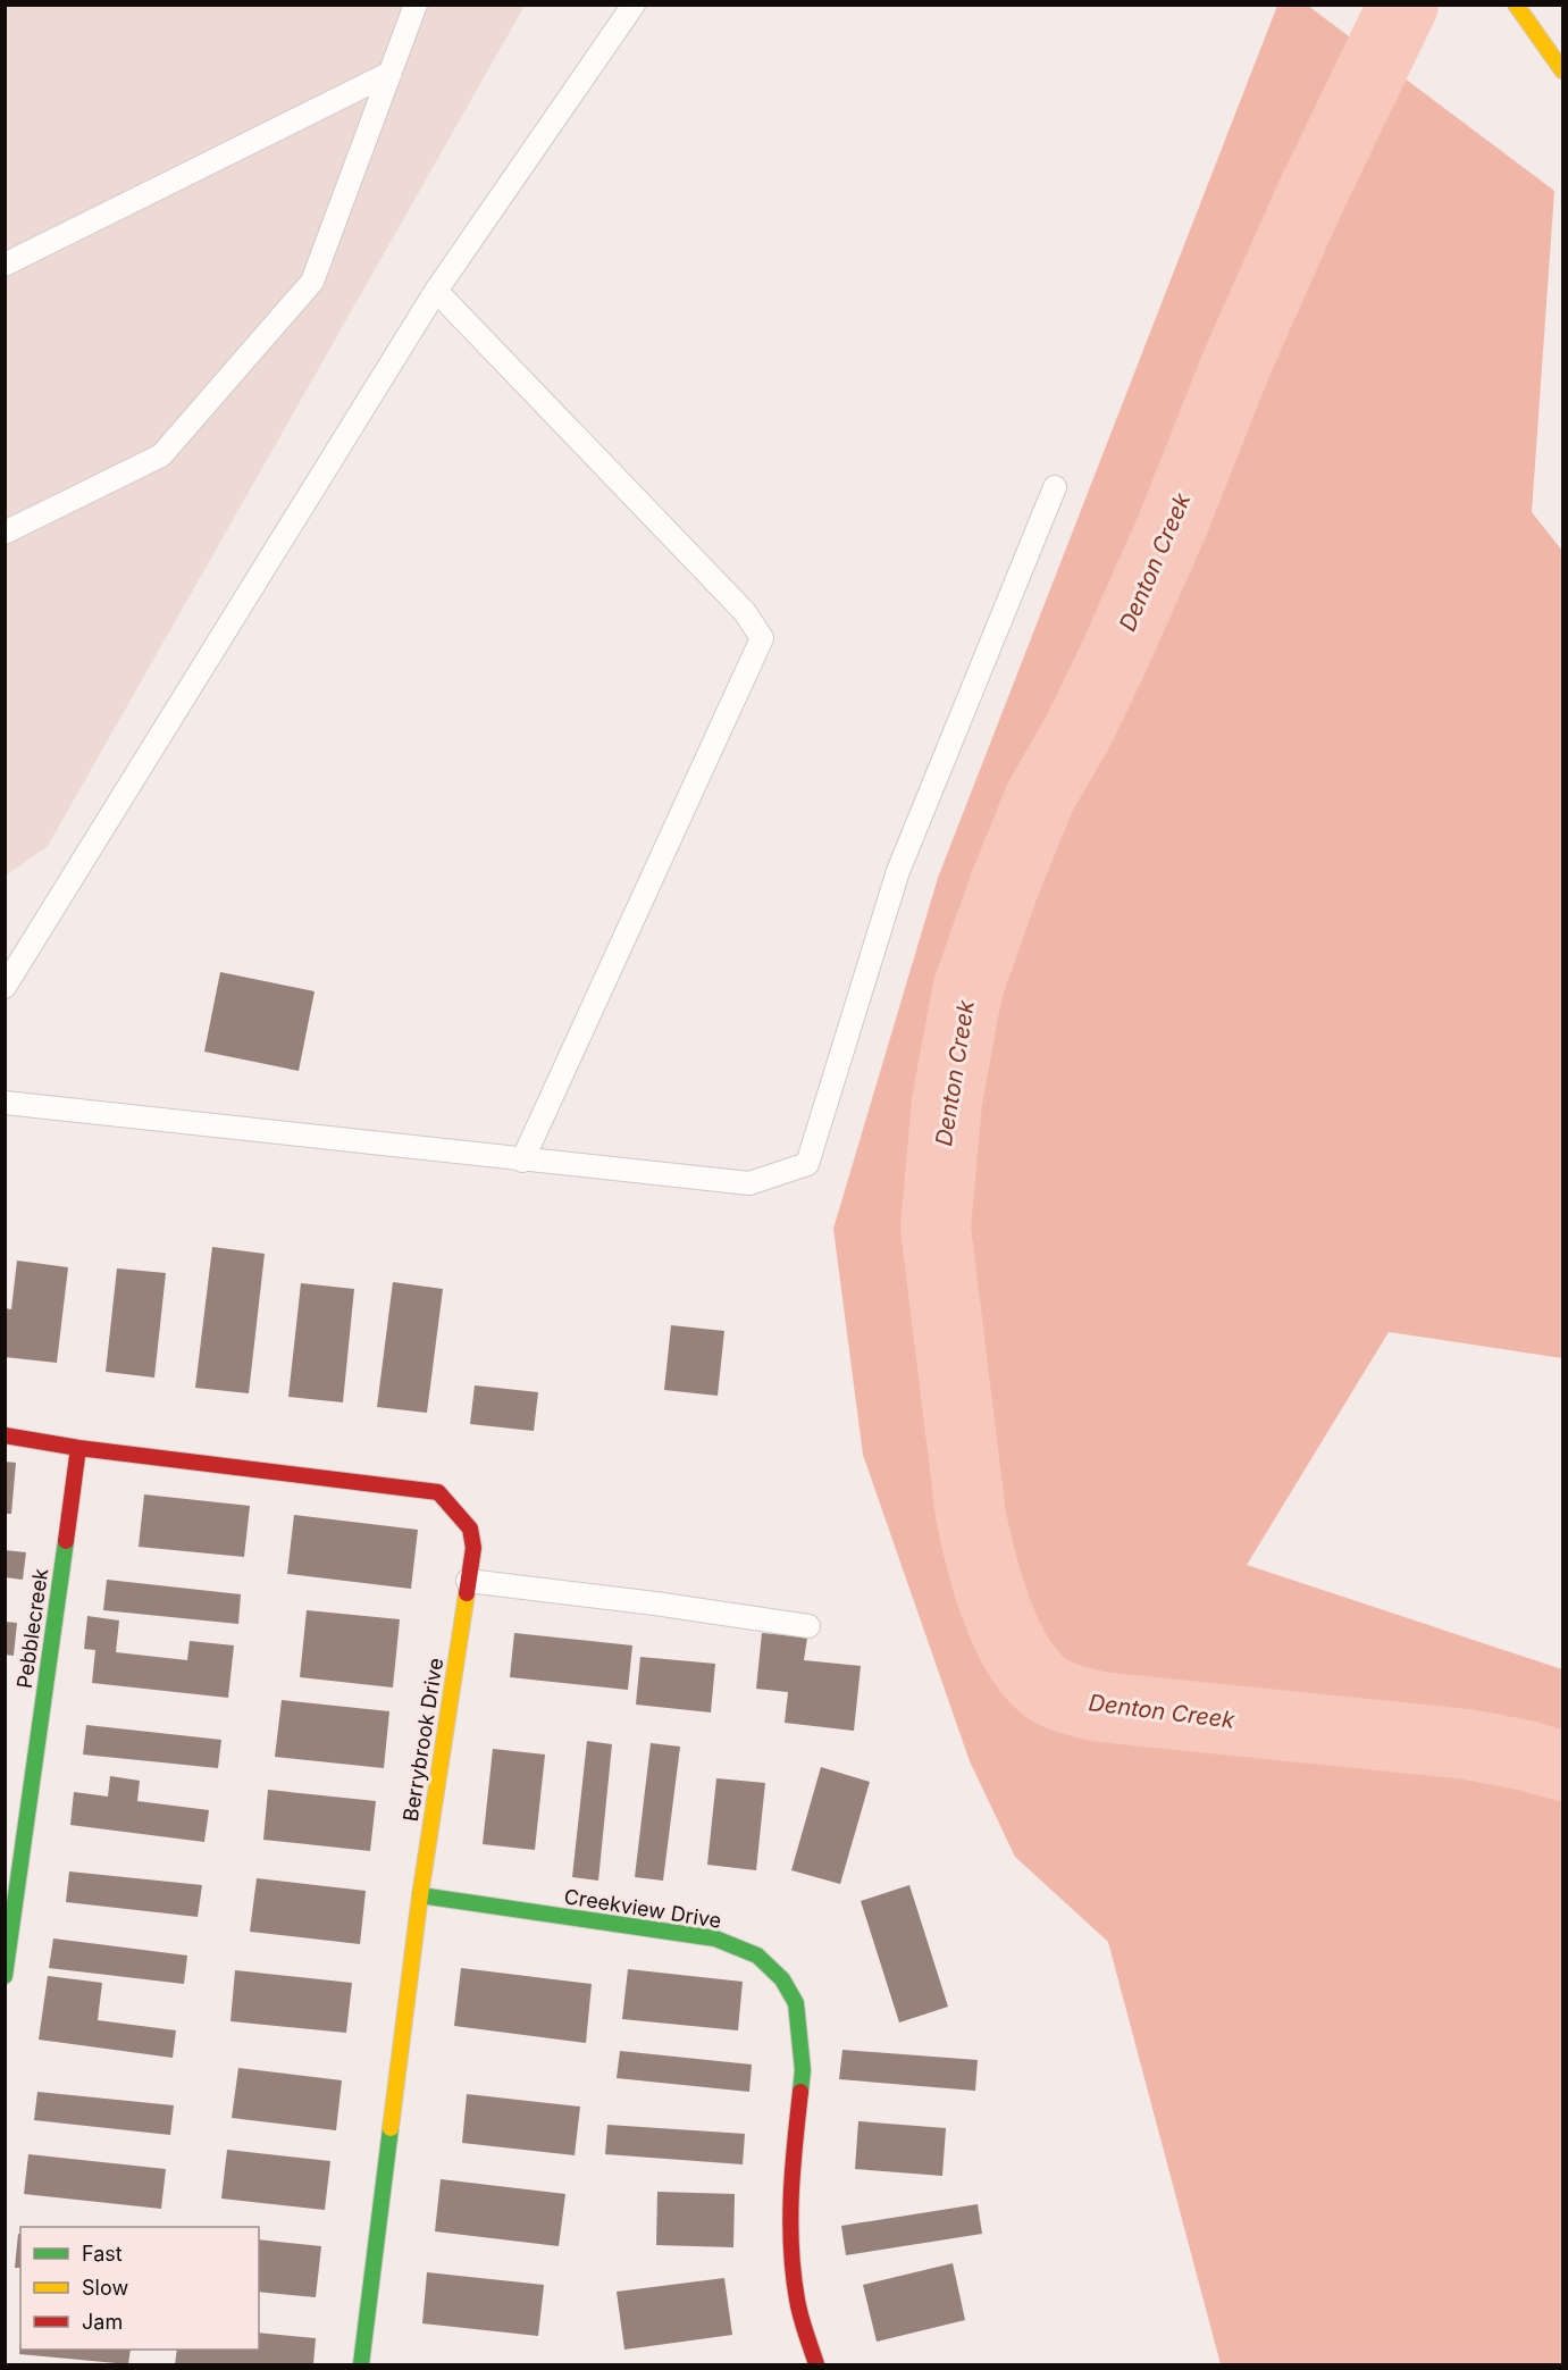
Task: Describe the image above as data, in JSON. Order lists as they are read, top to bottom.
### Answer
{
  "streets": {
    "street": ["Pebblecreek", "Berrybrook Drive", "Creekview Drive"]
  },
  "crossings": [
    ["Pebblecreek", "Berrybrook Drive"],
    ["Berrybrook Drive", "Creekview Drive"]
  ],
  "water": ["Denton Creek"],
  "legend": ["Fast", "Slow", "Jam"]
}
